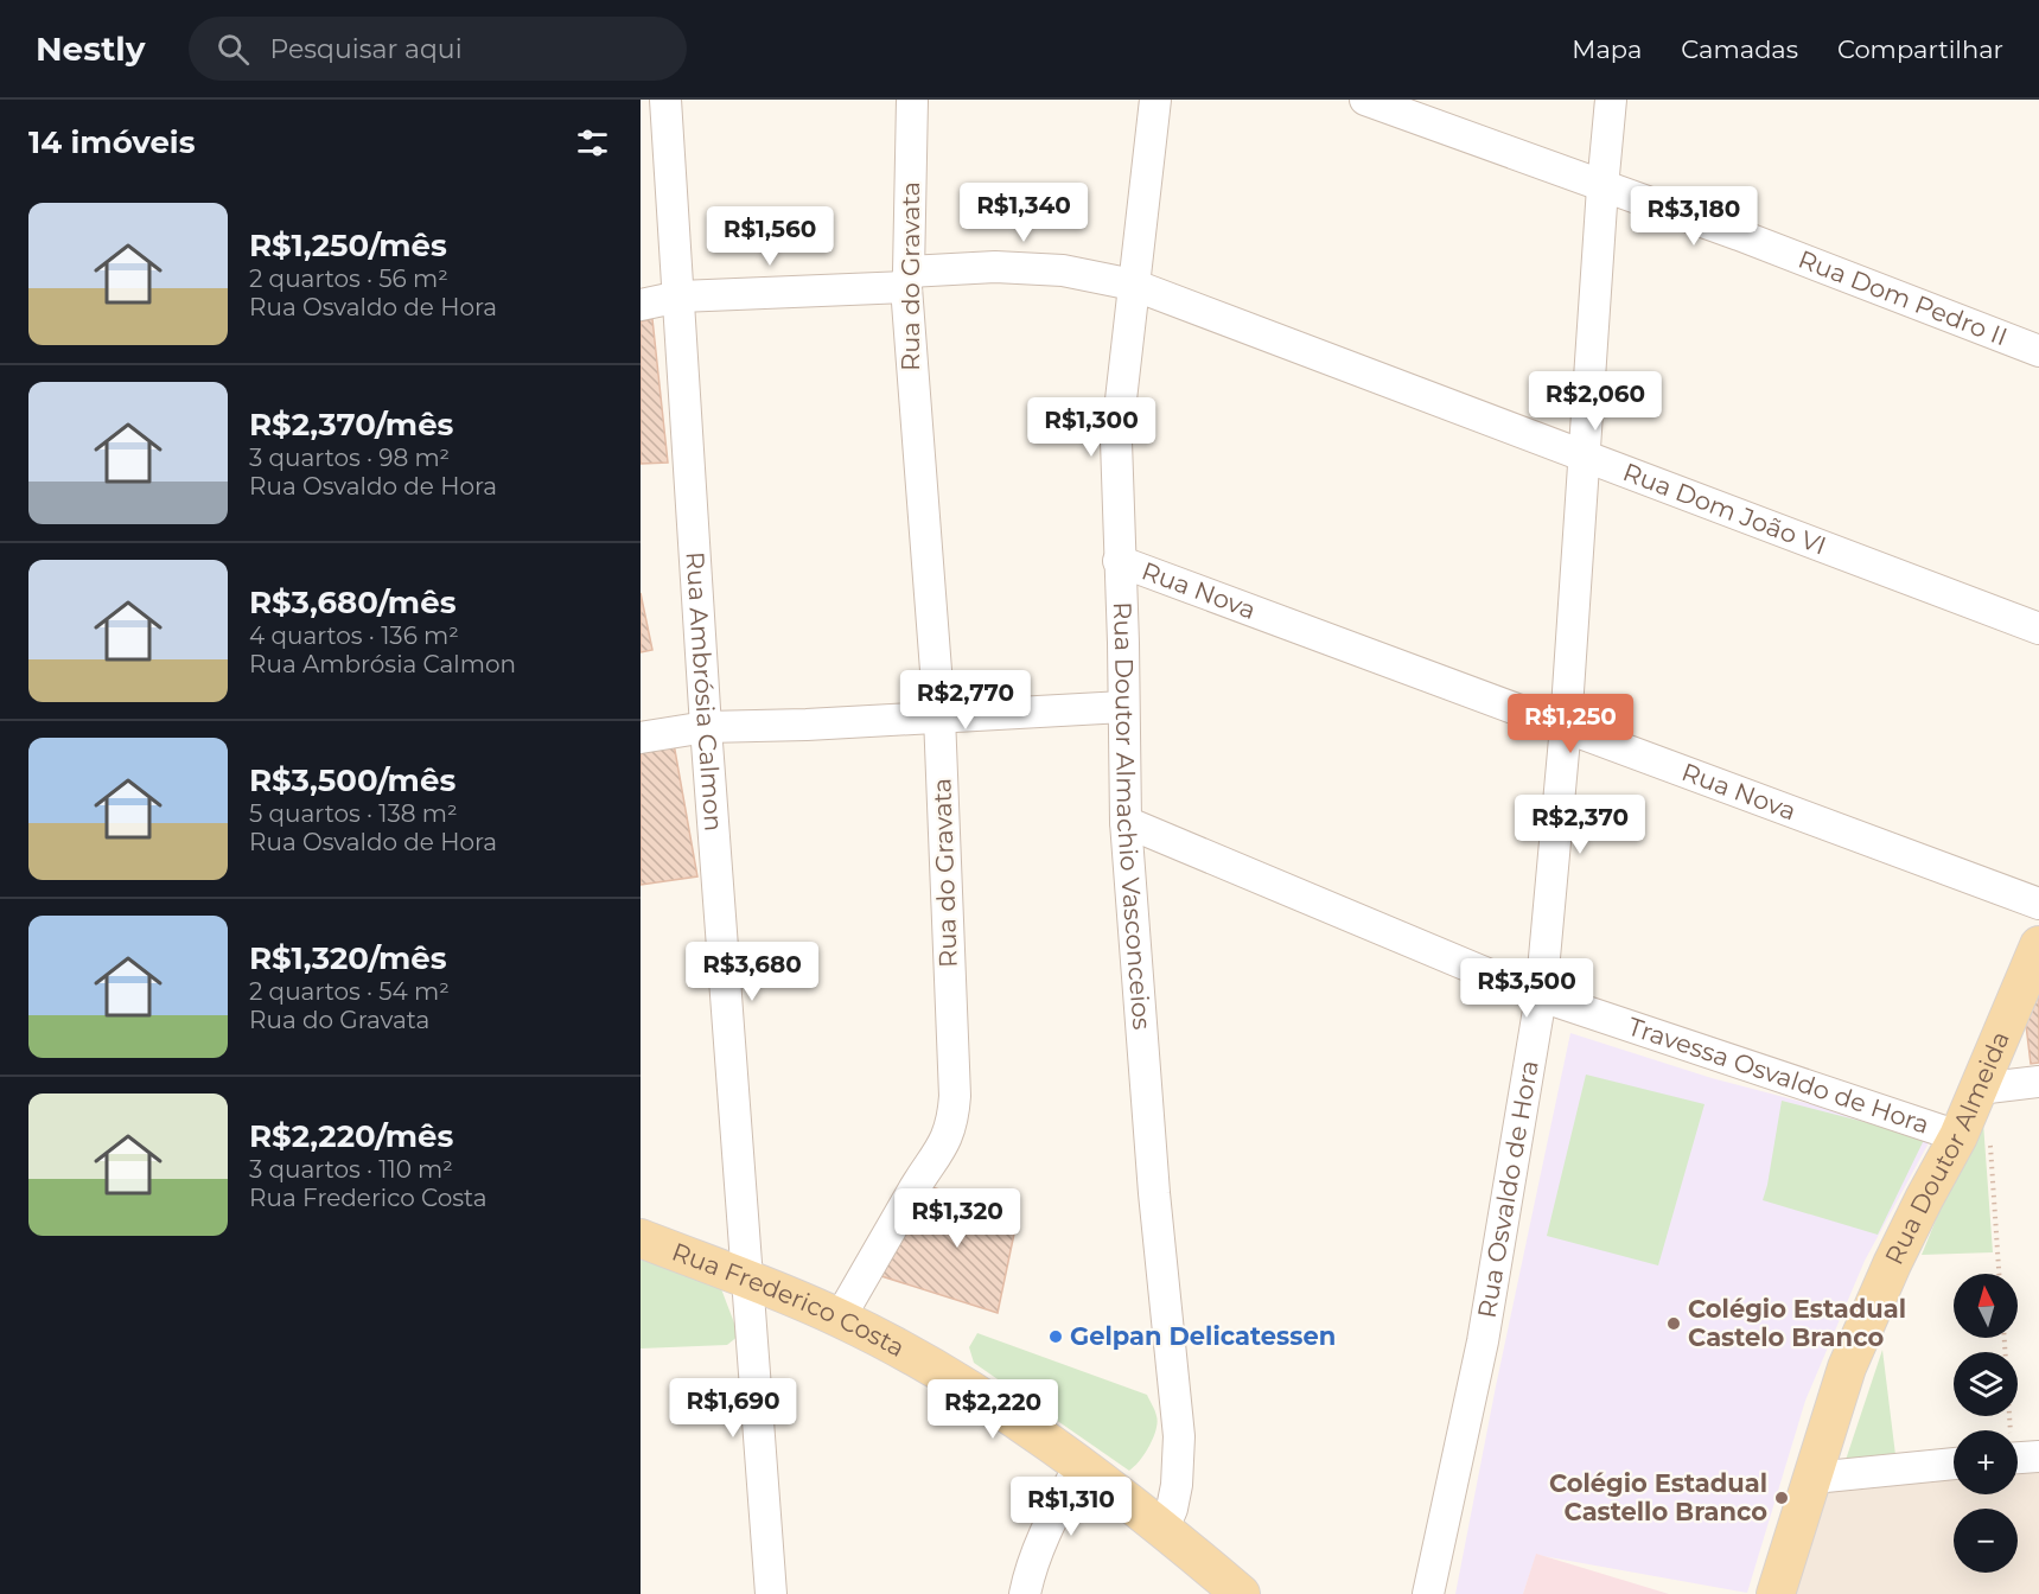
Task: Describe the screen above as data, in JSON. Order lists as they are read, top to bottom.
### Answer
{
  "streets": {
    "main road": ["Rua Doutor Almeida", "Rua Frederico Costa"],
    "street": [
      "Rua do Gravata",
      "Rua Dom Pedro II",
      "Rua Dom João VI",
      "Rua Nova",
      "Rua Ambrósia Calmon",
      "Rua Doutor Almachio Vasconceios",
      "Travessa Osvaldo de Hora",
      "Rua Osvaldo de Hora"
    ]
  },
  "crossings": [
    ["Rua do Gravata", "Rua Dom João VI"],
    ["Rua do Gravata", "Rua Frederico Costa"],
    ["Rua Dom Pedro II", "Rua Osvaldo de Hora"],
    ["Rua Dom João VI", "Rua Ambrósia Calmon"],
    ["Rua Dom João VI", "Rua Doutor Almachio Vasconceios"],
    ["Rua Dom João VI", "Rua Osvaldo de Hora"],
    ["Rua Nova", "Rua Doutor Almachio Vasconceios"],
    ["Rua Nova", "Rua Osvaldo de Hora"],
    ["Rua Ambrósia Calmon", "Rua Frederico Costa"],
    ["Rua Doutor Almachio Vasconceios", "Travessa Osvaldo de Hora"],
    ["Rua Doutor Almachio Vasconceios", "Rua Frederico Costa"],
    ["Travessa Osvaldo de Hora", "Rua Doutor Almeida"],
    ["Travessa Osvaldo de Hora", "Rua Osvaldo de Hora"]
  ],
  "places": ["Colégio Estadual Castelo Branco", "Gelpan Delicatessen", "Colégio Estadual Castello Branco"],
  "north": "top",
  "page": {
    "header": "Nestly",
    "search": "Pesquisar aqui",
    "nav": ["Mapa", "Camadas", "Compartilhar"],
    "heading": "14 imóveis",
    "price": [
      "R$1,340",
      "R$3,180",
      "R$1,560",
      "R$2,060",
      "R$1,300",
      "R$2,770",
      "R$1,250",
      "R$2,370",
      "R$3,680",
      "R$3,500",
      "R$1,320",
      "R$1,690",
      "R$2,220",
      "R$1,310"
    ],
    "list": [
      {
        "name": "R$1,250/mês",
        "note": "2 quartos · 56 m² · Rua Osvaldo de Hora"
      },
      {
        "name": "R$2,370/mês",
        "note": "3 quartos · 98 m² · Rua Osvaldo de Hora"
      },
      {
        "name": "R$3,680/mês",
        "note": "4 quartos · 136 m² · Rua Ambrósia Calmon"
      },
      {
        "name": "R$3,500/mês",
        "note": "5 quartos · 138 m² · Rua Osvaldo de Hora"
      },
      {
        "name": "R$1,320/mês",
        "note": "2 quartos · 54 m² · Rua do Gravata"
      },
      {
        "name": "R$2,220/mês",
        "note": "3 quartos · 110 m² · Rua Frederico Costa"
      }
    ],
    "map_buttons": ["+", "−"]
  }
}
